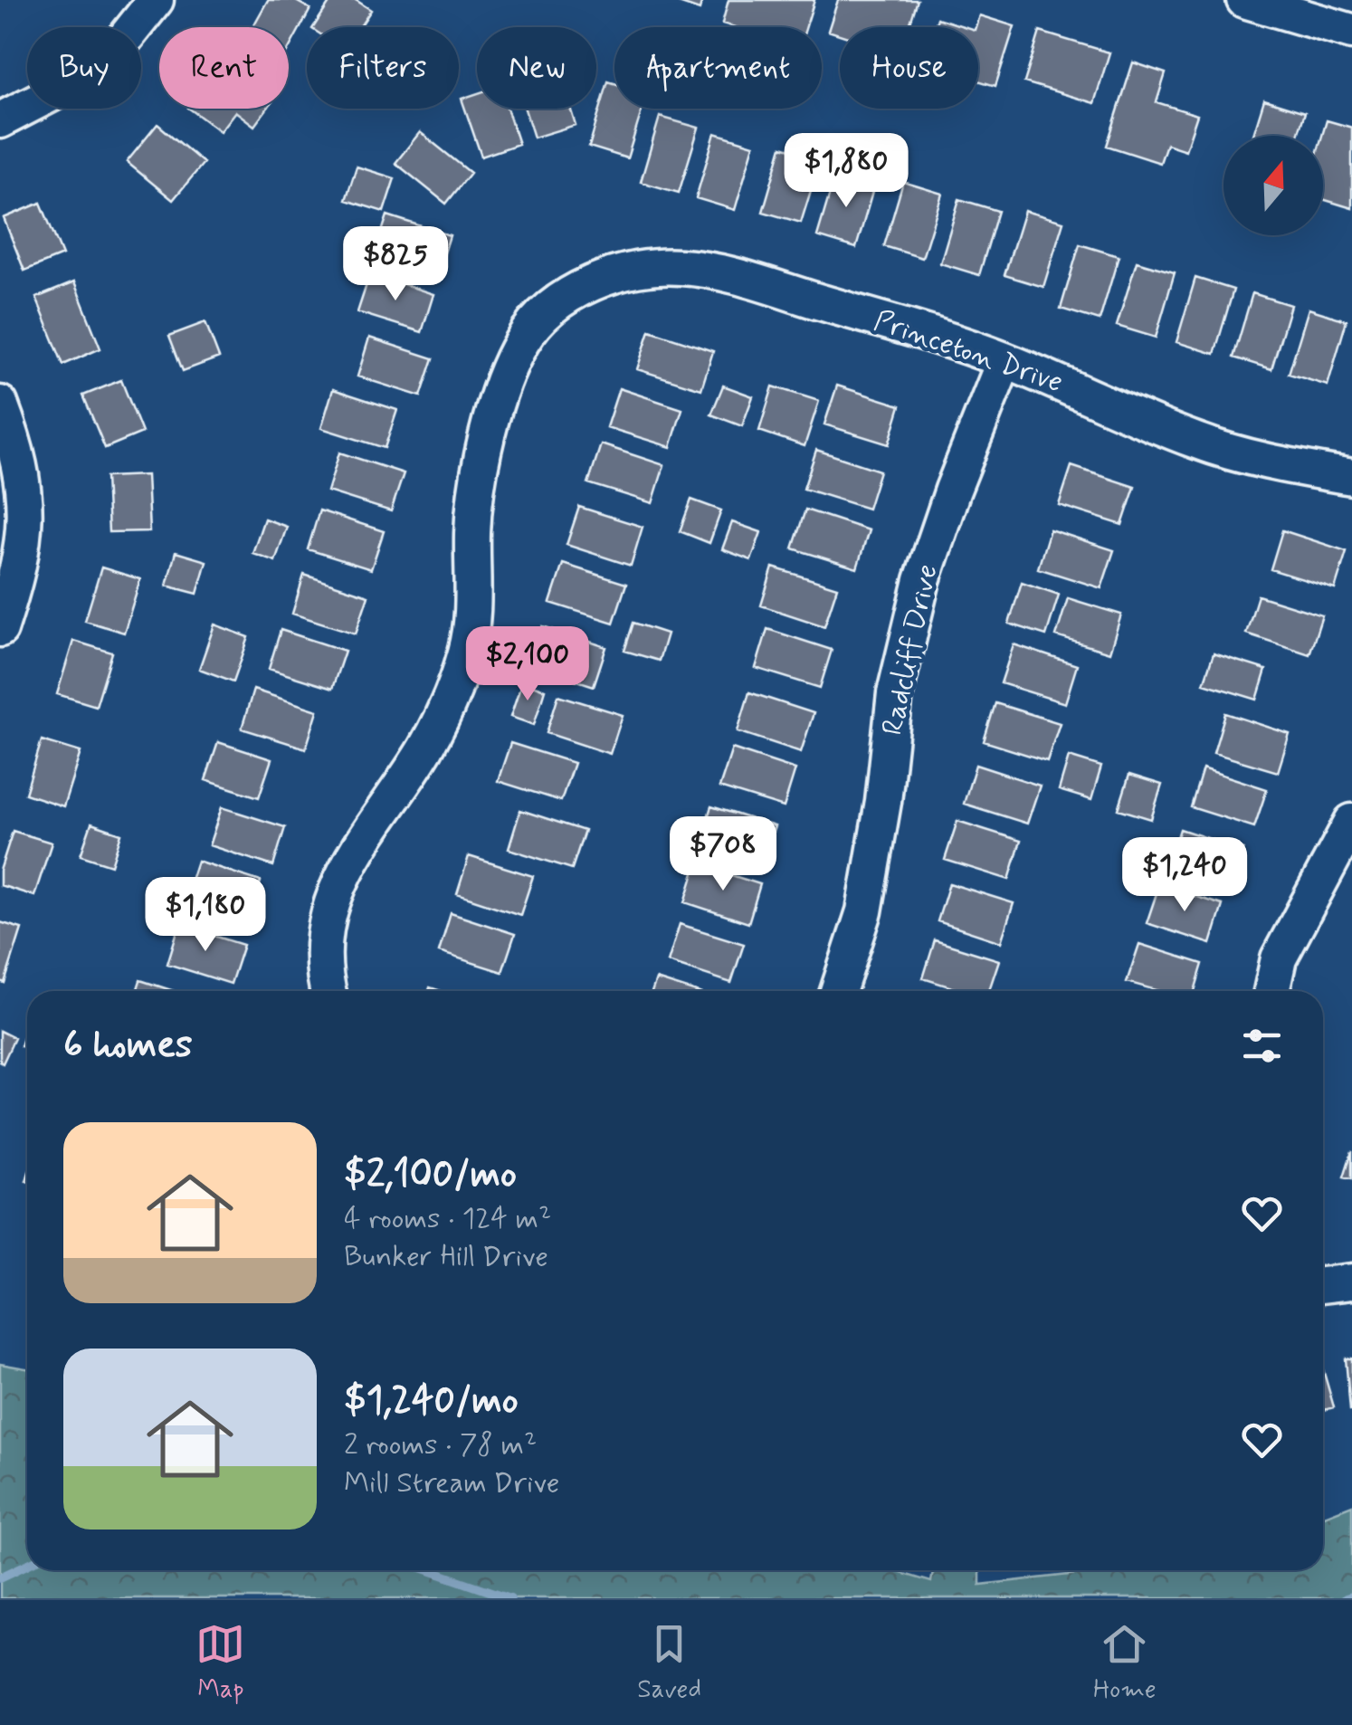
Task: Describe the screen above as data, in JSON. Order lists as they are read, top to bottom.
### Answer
{
  "streets": {
    "street": ["Princeton Drive", "Radcliff Drive"]
  },
  "crossings": [
    ["Princeton Drive", "Radcliff Drive"]
  ],
  "north": "top",
  "page": {
    "chip": [
      "Buy",
      "Rent",
      "Filters",
      "New",
      "Apartment",
      "House"
    ],
    "price": [
      "$1,880",
      "$825",
      "$2,100",
      "$708",
      "$1,240",
      "$1,180"
    ],
    "heading": "6 homes",
    "list": [
      {
        "name": "$2,100/mo",
        "note": "4 rooms · 124 m² · Bunker Hill Drive"
      },
      {
        "name": "$1,240/mo",
        "note": "2 rooms · 78 m² · Mill Stream Drive"
      }
    ],
    "tabs": ["Map", "Saved", "Home"]
  }
}
